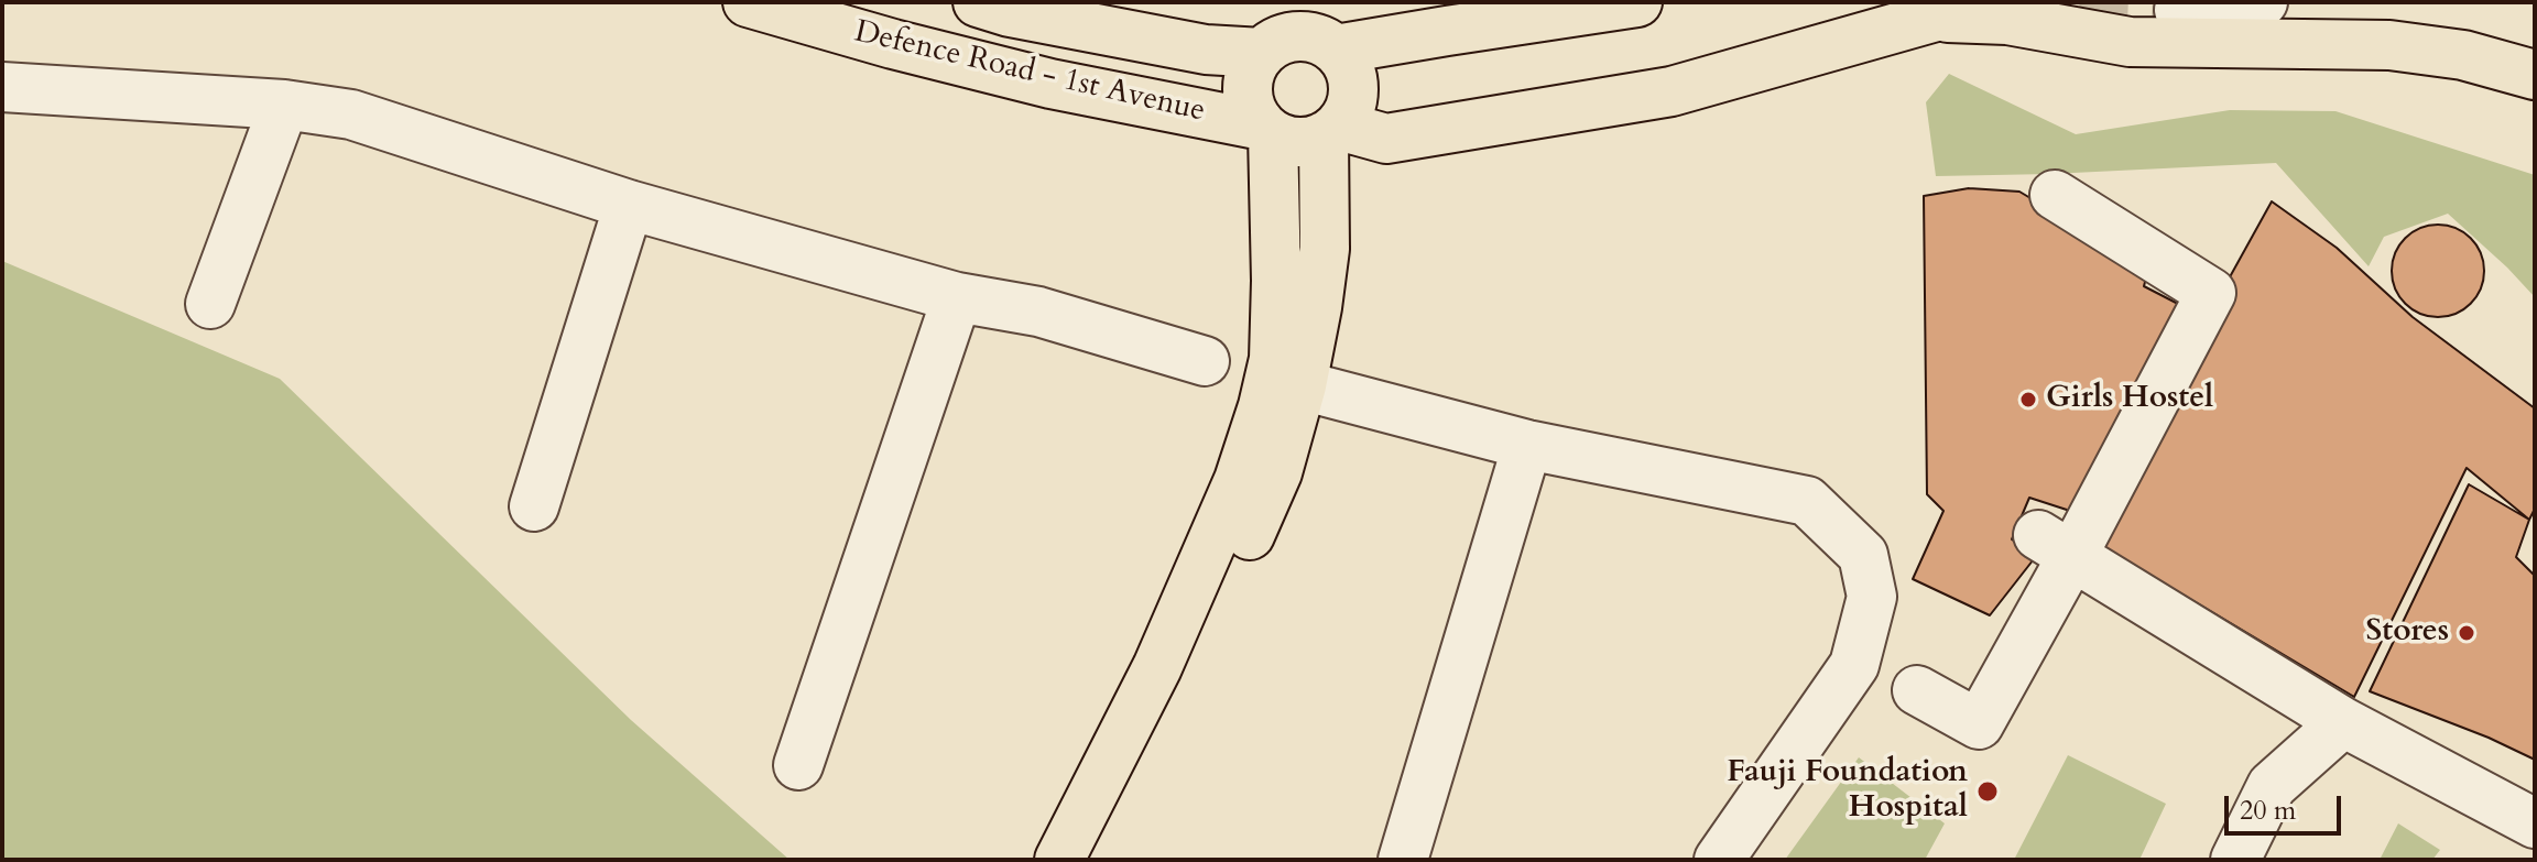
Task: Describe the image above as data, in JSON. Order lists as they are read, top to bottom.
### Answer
{
  "streets": {
    "main road": ["Defence Road - 1st Avenue"]
  },
  "places": ["Girls Hostel", "Stores", "Fauji Foundation Hospital"],
  "scale_bar": "20 m"
}
